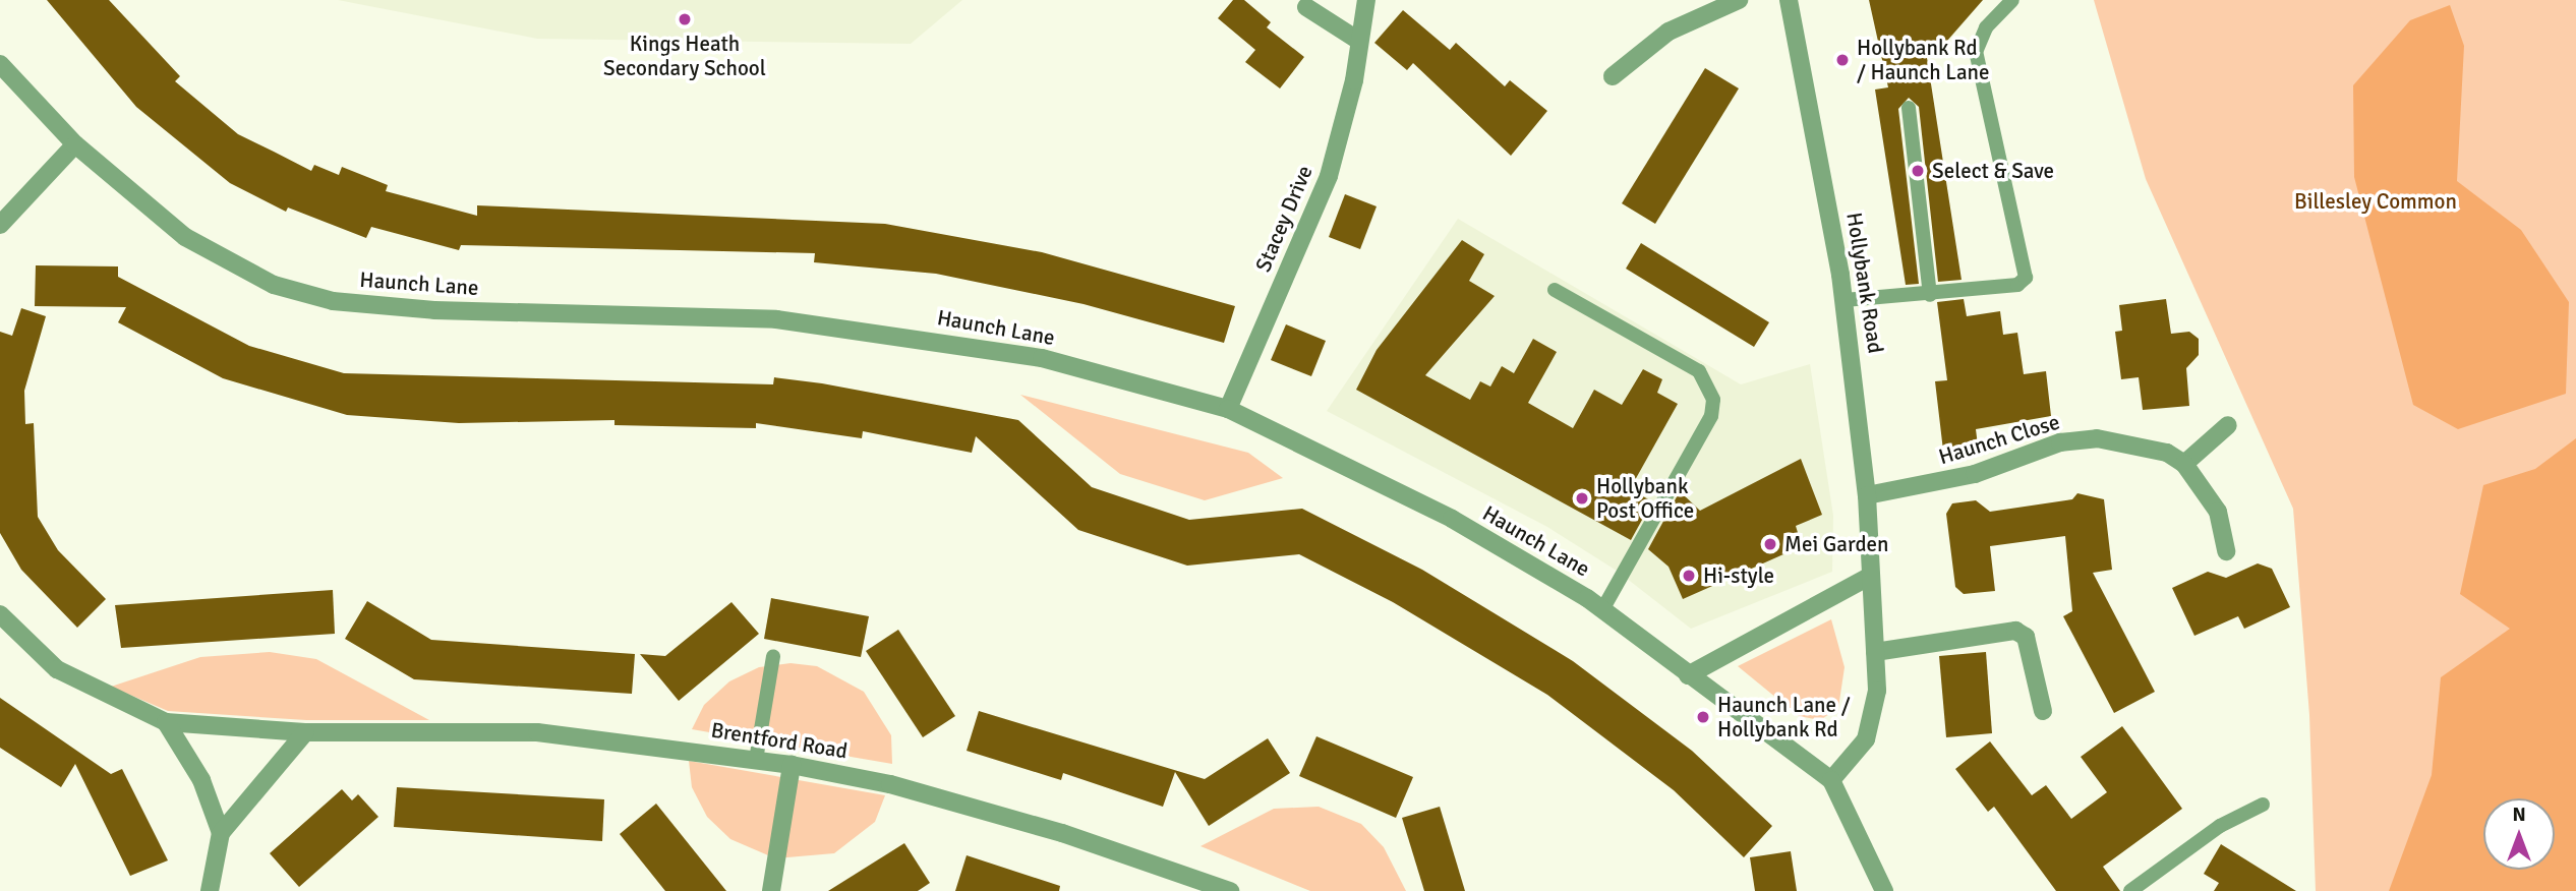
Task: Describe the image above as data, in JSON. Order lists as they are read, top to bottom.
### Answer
{
  "streets": {
    "street": [
      "Stacey Drive",
      "Hollybank Road",
      "Haunch Lane",
      "Haunch Close",
      "Brentford Road"
    ]
  },
  "crossings": [
    ["Stacey Drive", "Haunch Lane"],
    ["Hollybank Road", "Haunch Lane"],
    ["Hollybank Road", "Haunch Close"]
  ],
  "parks": ["Billesley Common"],
  "places": [
    "Kings Heath Secondary School",
    "Hollybank Rd / Haunch Lane",
    "Select & Save",
    "Hollybank Post Office",
    "Mei Garden",
    "Hi-style",
    "Haunch Lane / Hollybank Rd"
  ],
  "north": "top"
}
